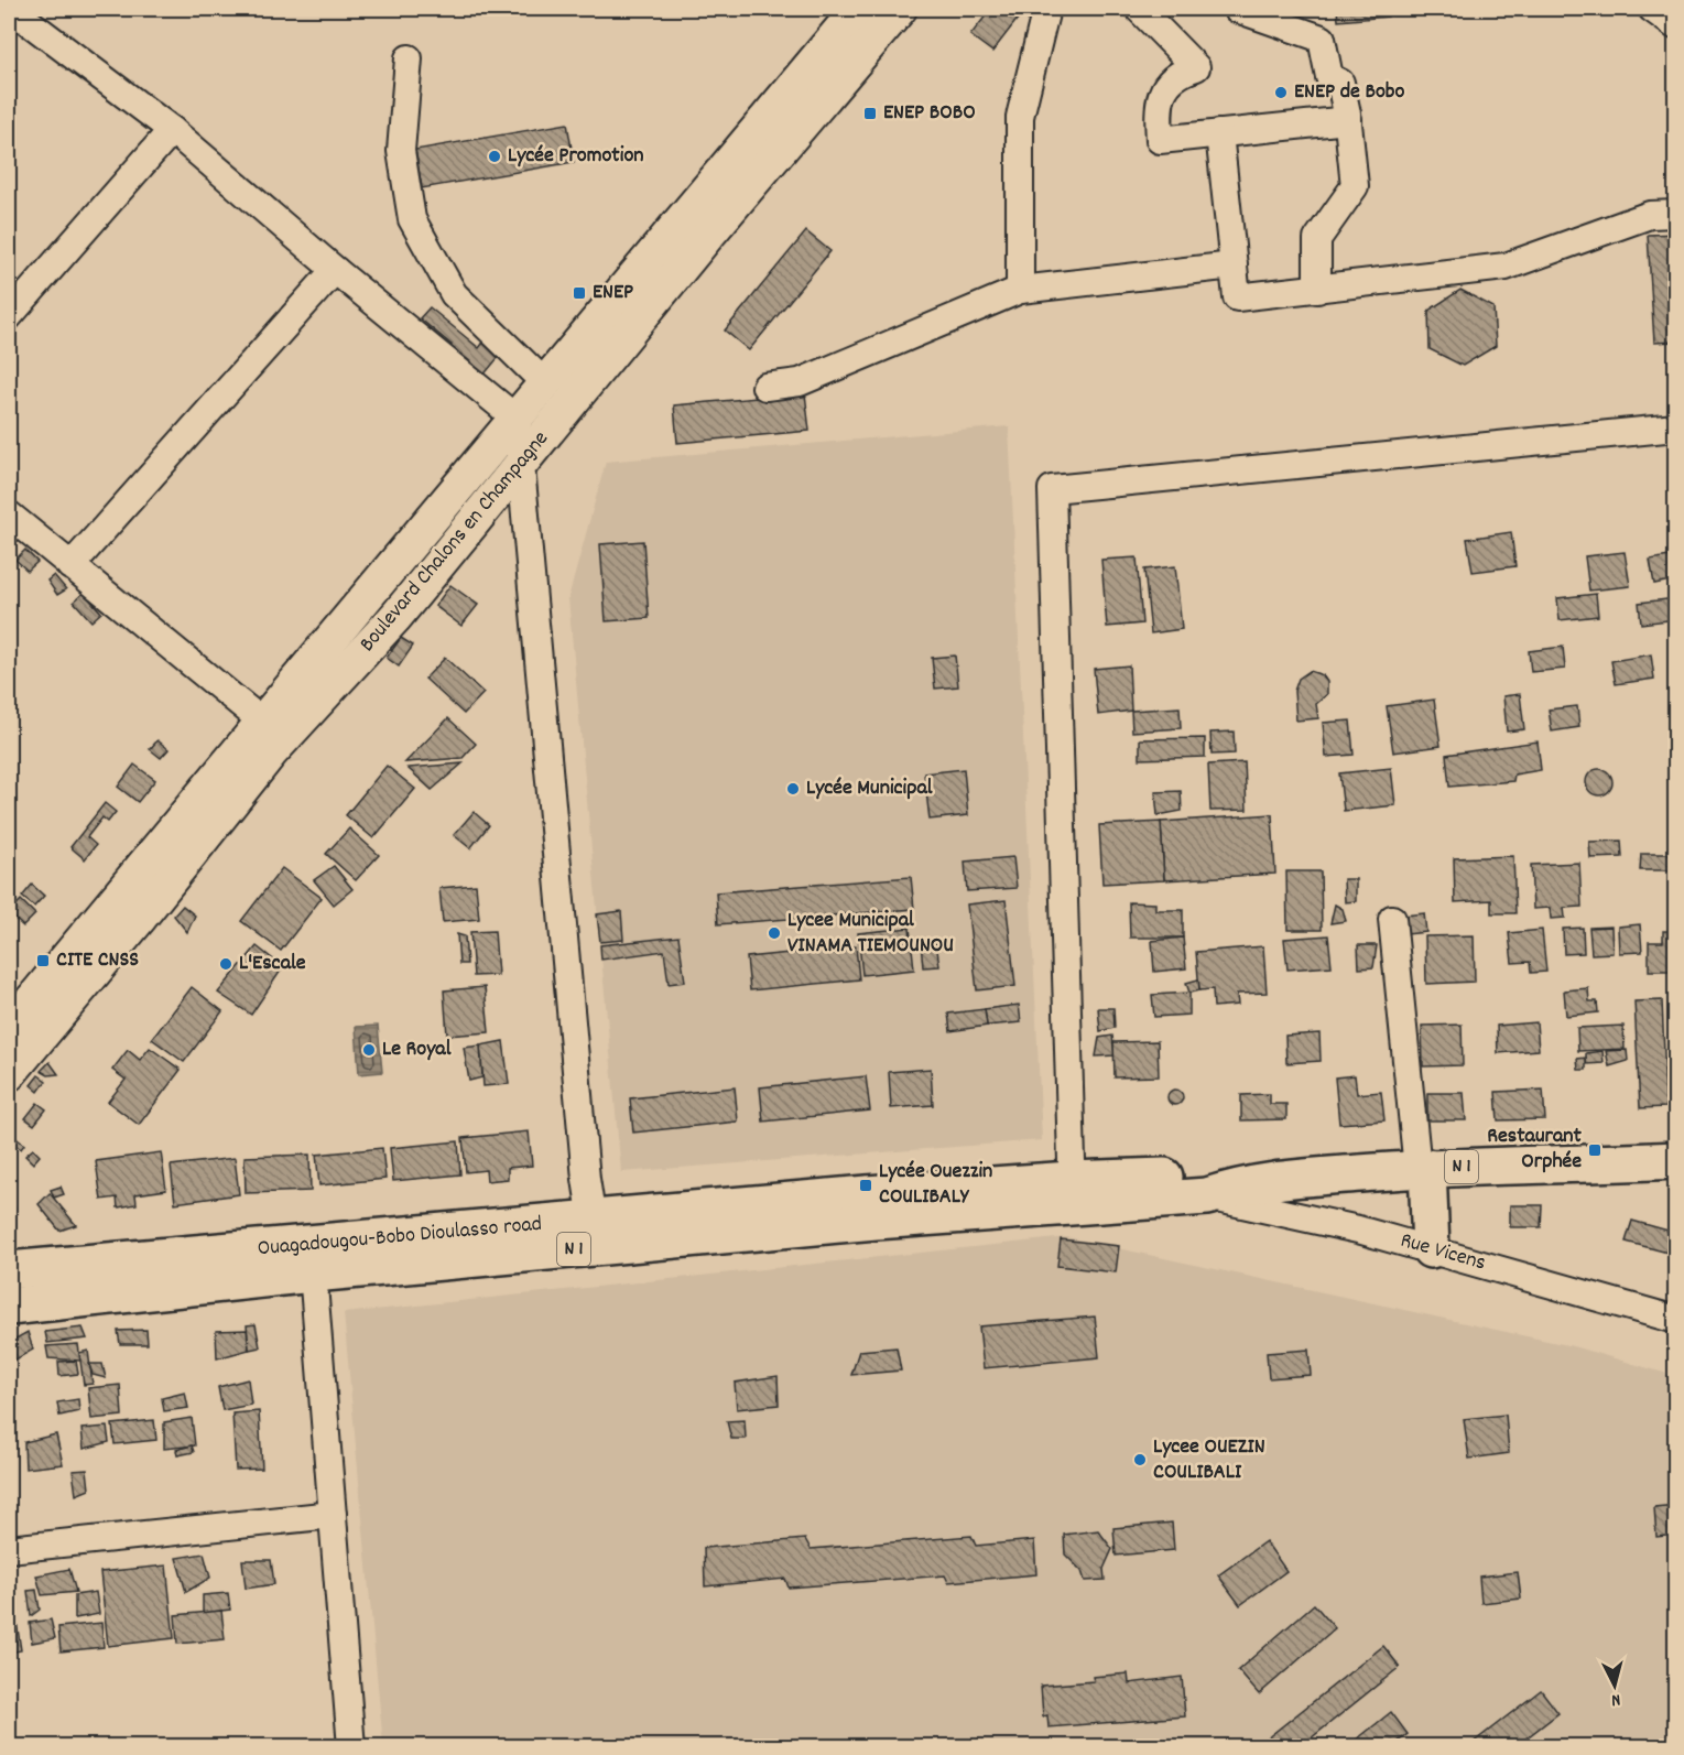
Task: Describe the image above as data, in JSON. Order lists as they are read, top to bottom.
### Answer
{
  "streets": {
    "highway": ["N 1", "Ouagadougou-Bobo Dioulasso road"],
    "main road": ["Boulevard Chalons en Champagne"],
    "street": ["Rue Vicens"]
  },
  "crossings": [
    ["N 1", "Ouagadougou-Bobo Dioulasso road"],
    ["Ouagadougou-Bobo Dioulasso road", "Rue Vicens"]
  ],
  "places": {
    "other": [
      "ENEP de Bobo",
      "Lycée Promotion",
      "Lycée Municipal",
      "Lycee Municipal VINAMA TIEMOUNOU",
      "L'Escale",
      "Le Royal",
      "Lycee OUEZIN COULIBALI"
    ],
    "transit": [
      "ENEP BOBO",
      "ENEP",
      "CITE CNSS",
      "Restaurant Orphée",
      "Lycée Ouezzin COULIBALY"
    ]
  },
  "north": "bottom"
}
